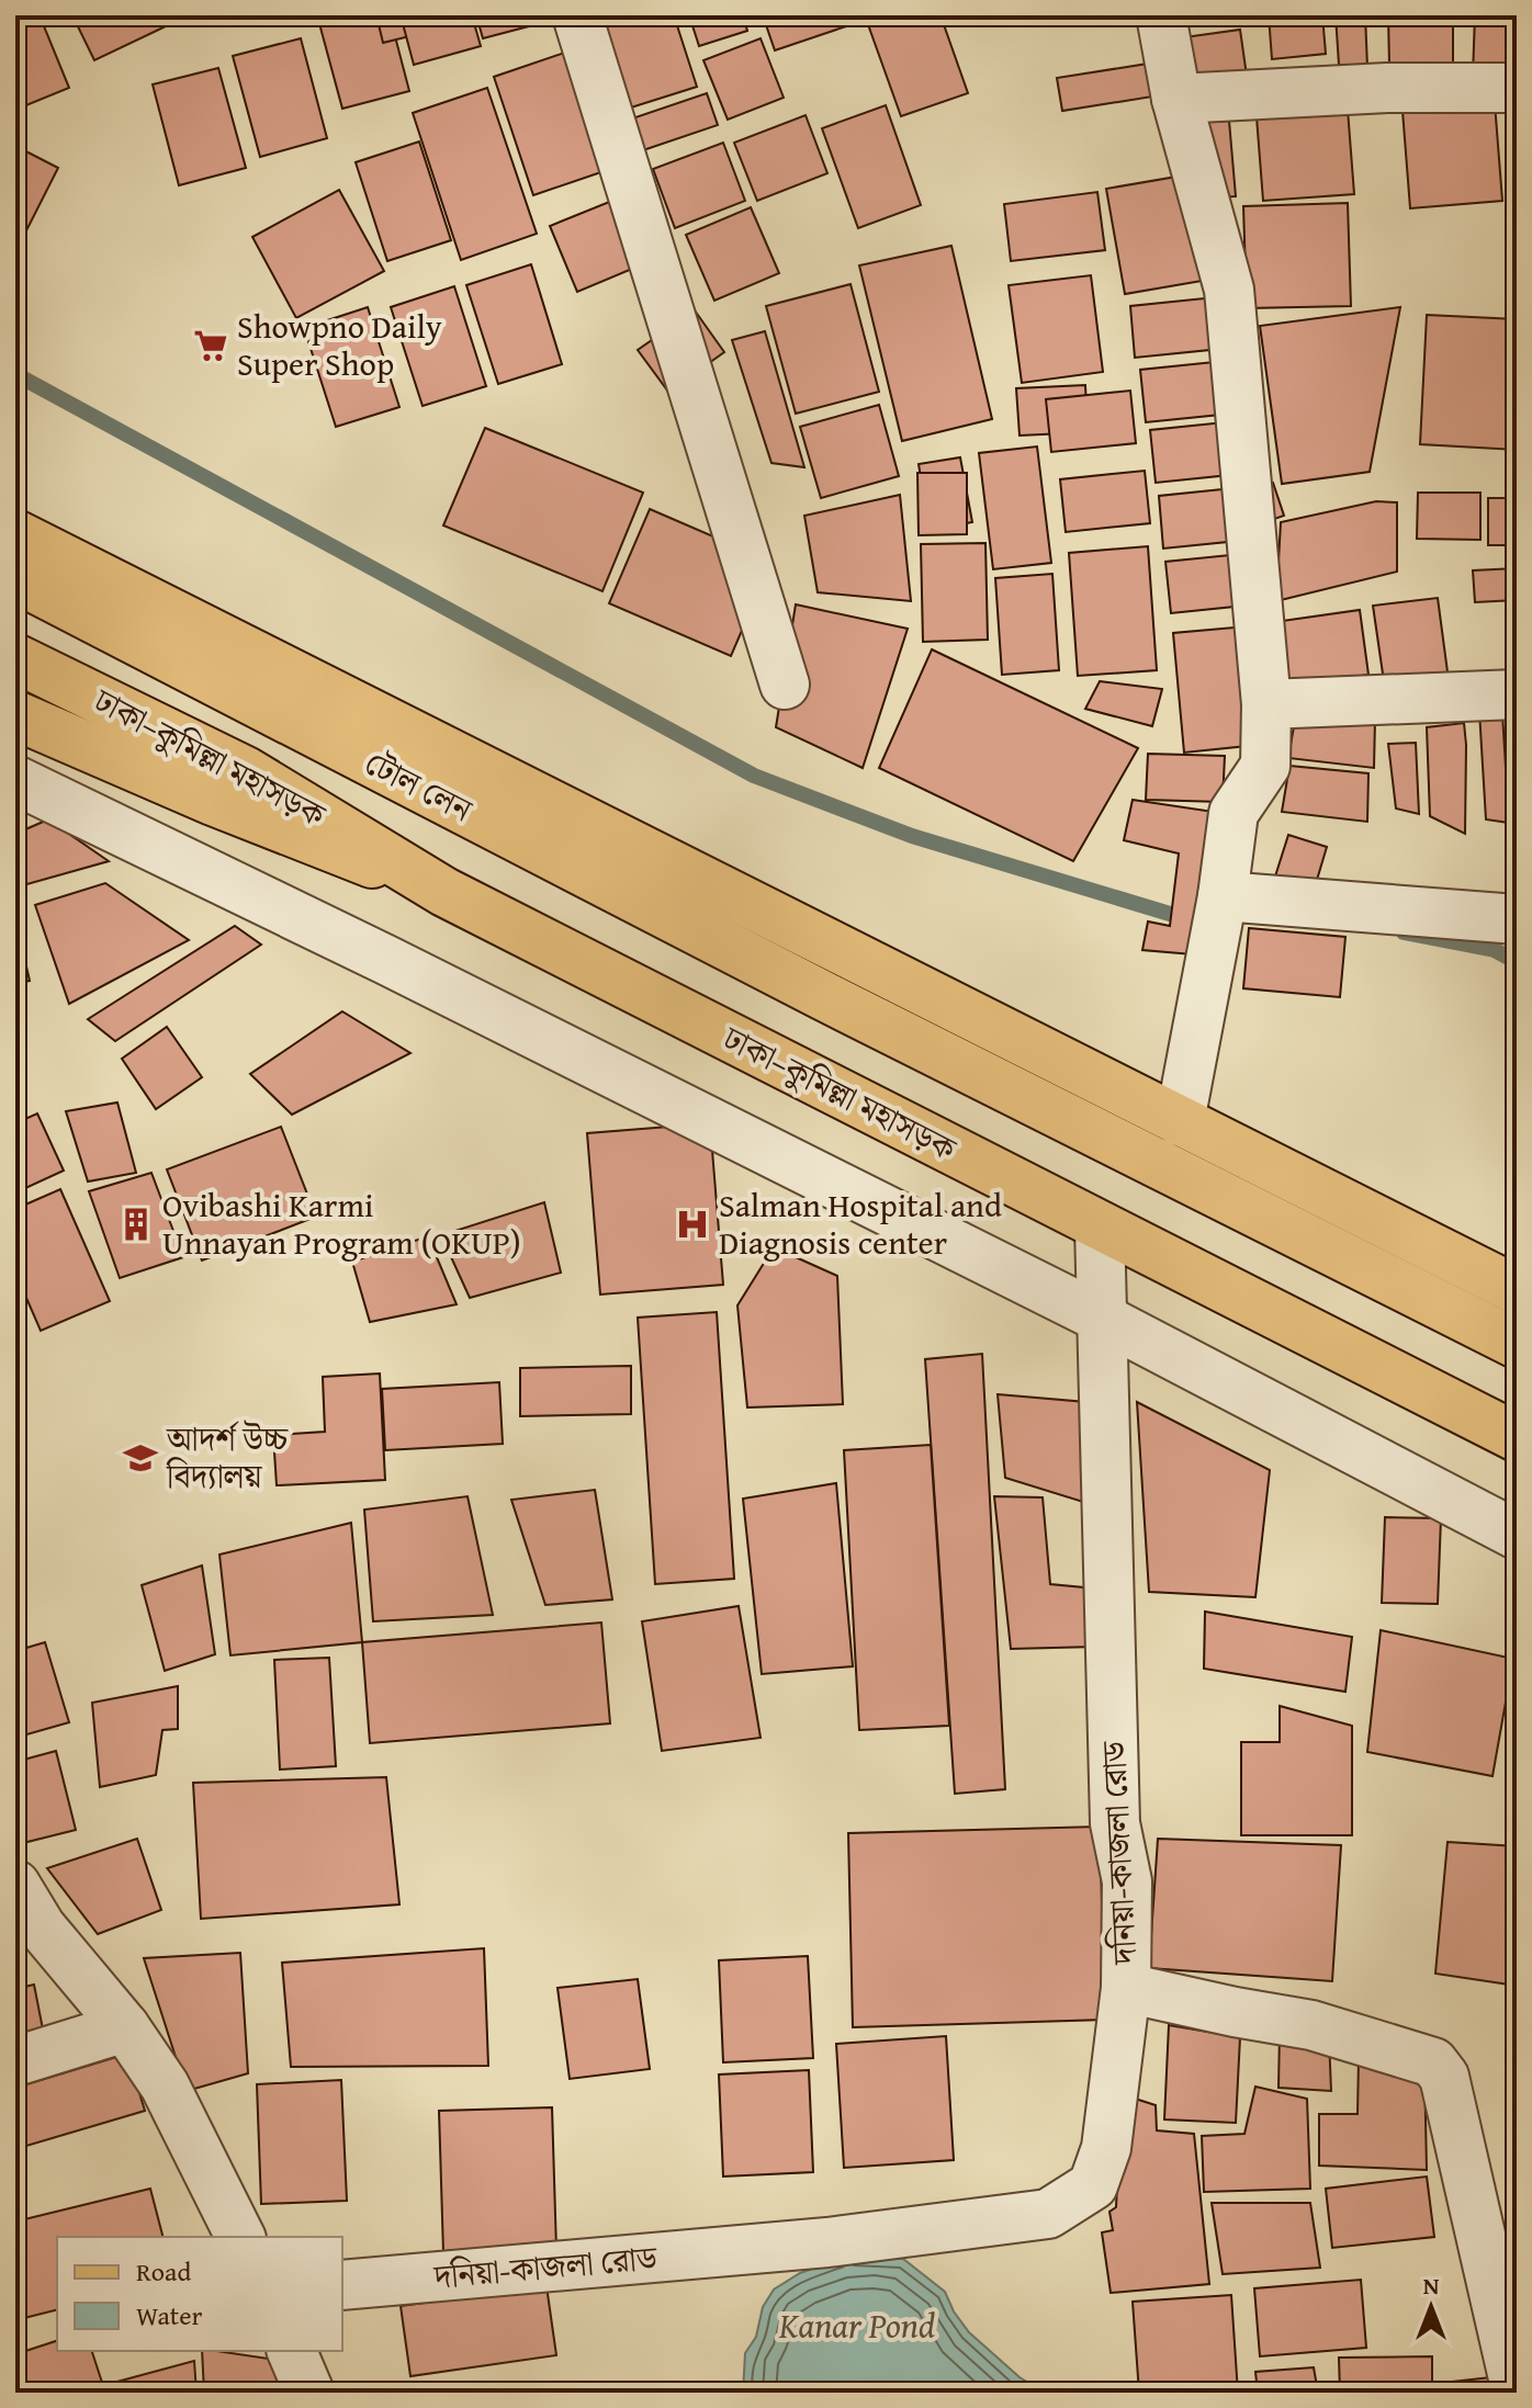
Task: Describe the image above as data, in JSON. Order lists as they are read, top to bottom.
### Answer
{
  "streets": {
    "main road": ["ঢাকা–কুমিল্লা মহাসড়ক", "টোল লেন"],
    "street": ["দনিয়া-কাজলা রোড"]
  },
  "crossings": [
    ["ঢাকা–কুমিল্লা মহাসড়ক", "দনিয়া-কাজলা রোড"]
  ],
  "water": ["Kanar Pond"],
  "places": {
    "supermarket": ["Showpno Daily Super Shop"],
    "building": ["Ovibashi Karmi Unnayan Program (OKUP)"],
    "hospital": ["Salman Hospital and Diagnosis center"],
    "school or university": ["আদর্শ উচ্চ বিদ্যালয়"]
  },
  "legend": ["Road", "Water"],
  "north": "top"
}
